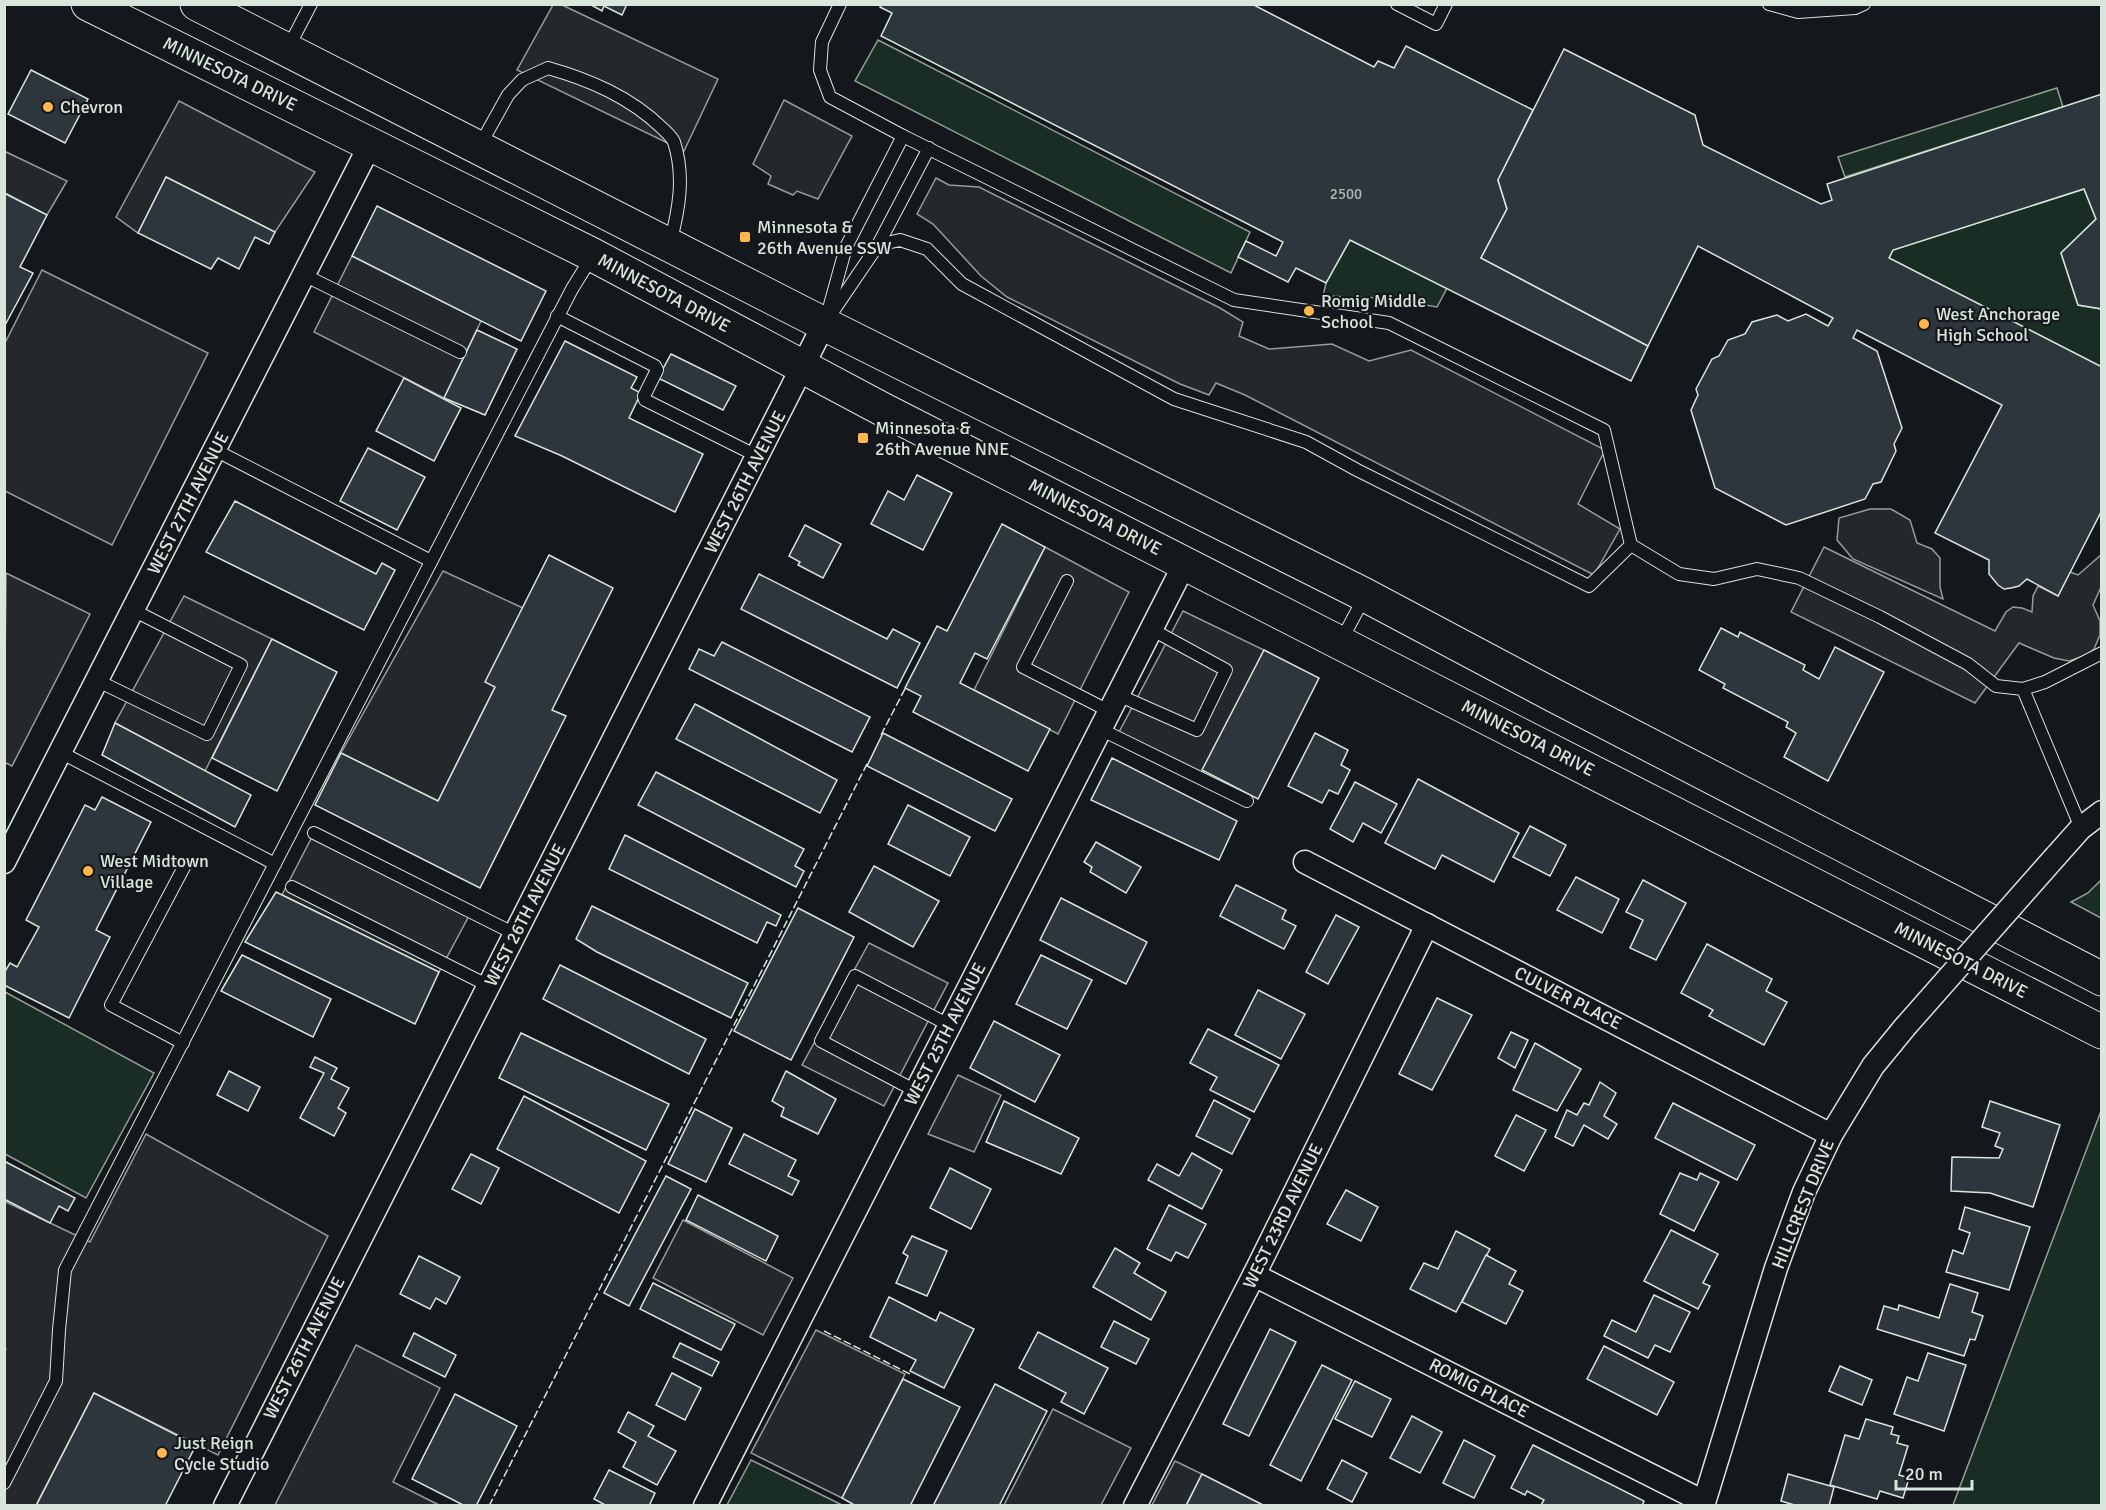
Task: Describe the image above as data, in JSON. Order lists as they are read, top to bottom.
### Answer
{
  "streets": {
    "main road": ["MINNESOTA DRIVE"],
    "street": [
      "WEST 26TH AVENUE",
      "WEST 27TH AVENUE",
      "CULVER PLACE",
      "WEST 25TH AVENUE",
      "HILLCREST DRIVE",
      "WEST 23RD AVENUE",
      "ROMIG PLACE"
    ]
  },
  "crossings": [
    ["MINNESOTA DRIVE", "WEST 26TH AVENUE"],
    ["MINNESOTA DRIVE", "WEST 27TH AVENUE"],
    ["MINNESOTA DRIVE", "WEST 25TH AVENUE"],
    ["CULVER PLACE", "HILLCREST DRIVE"],
    ["CULVER PLACE", "WEST 23RD AVENUE"],
    ["HILLCREST DRIVE", "ROMIG PLACE"],
    ["WEST 23RD AVENUE", "ROMIG PLACE"]
  ],
  "places": {
    "other": [
      "Chevron",
      "Romig Middle School",
      "West Anchorage High School",
      "West Midtown Village",
      "Just Reign Cycle Studio"
    ],
    "transit": ["Minnesota & 26th Avenue SSW", "Minnesota & 26th Avenue NNE"]
  },
  "house_numbers": ["2500"],
  "scale_bar": "20 m"
}
